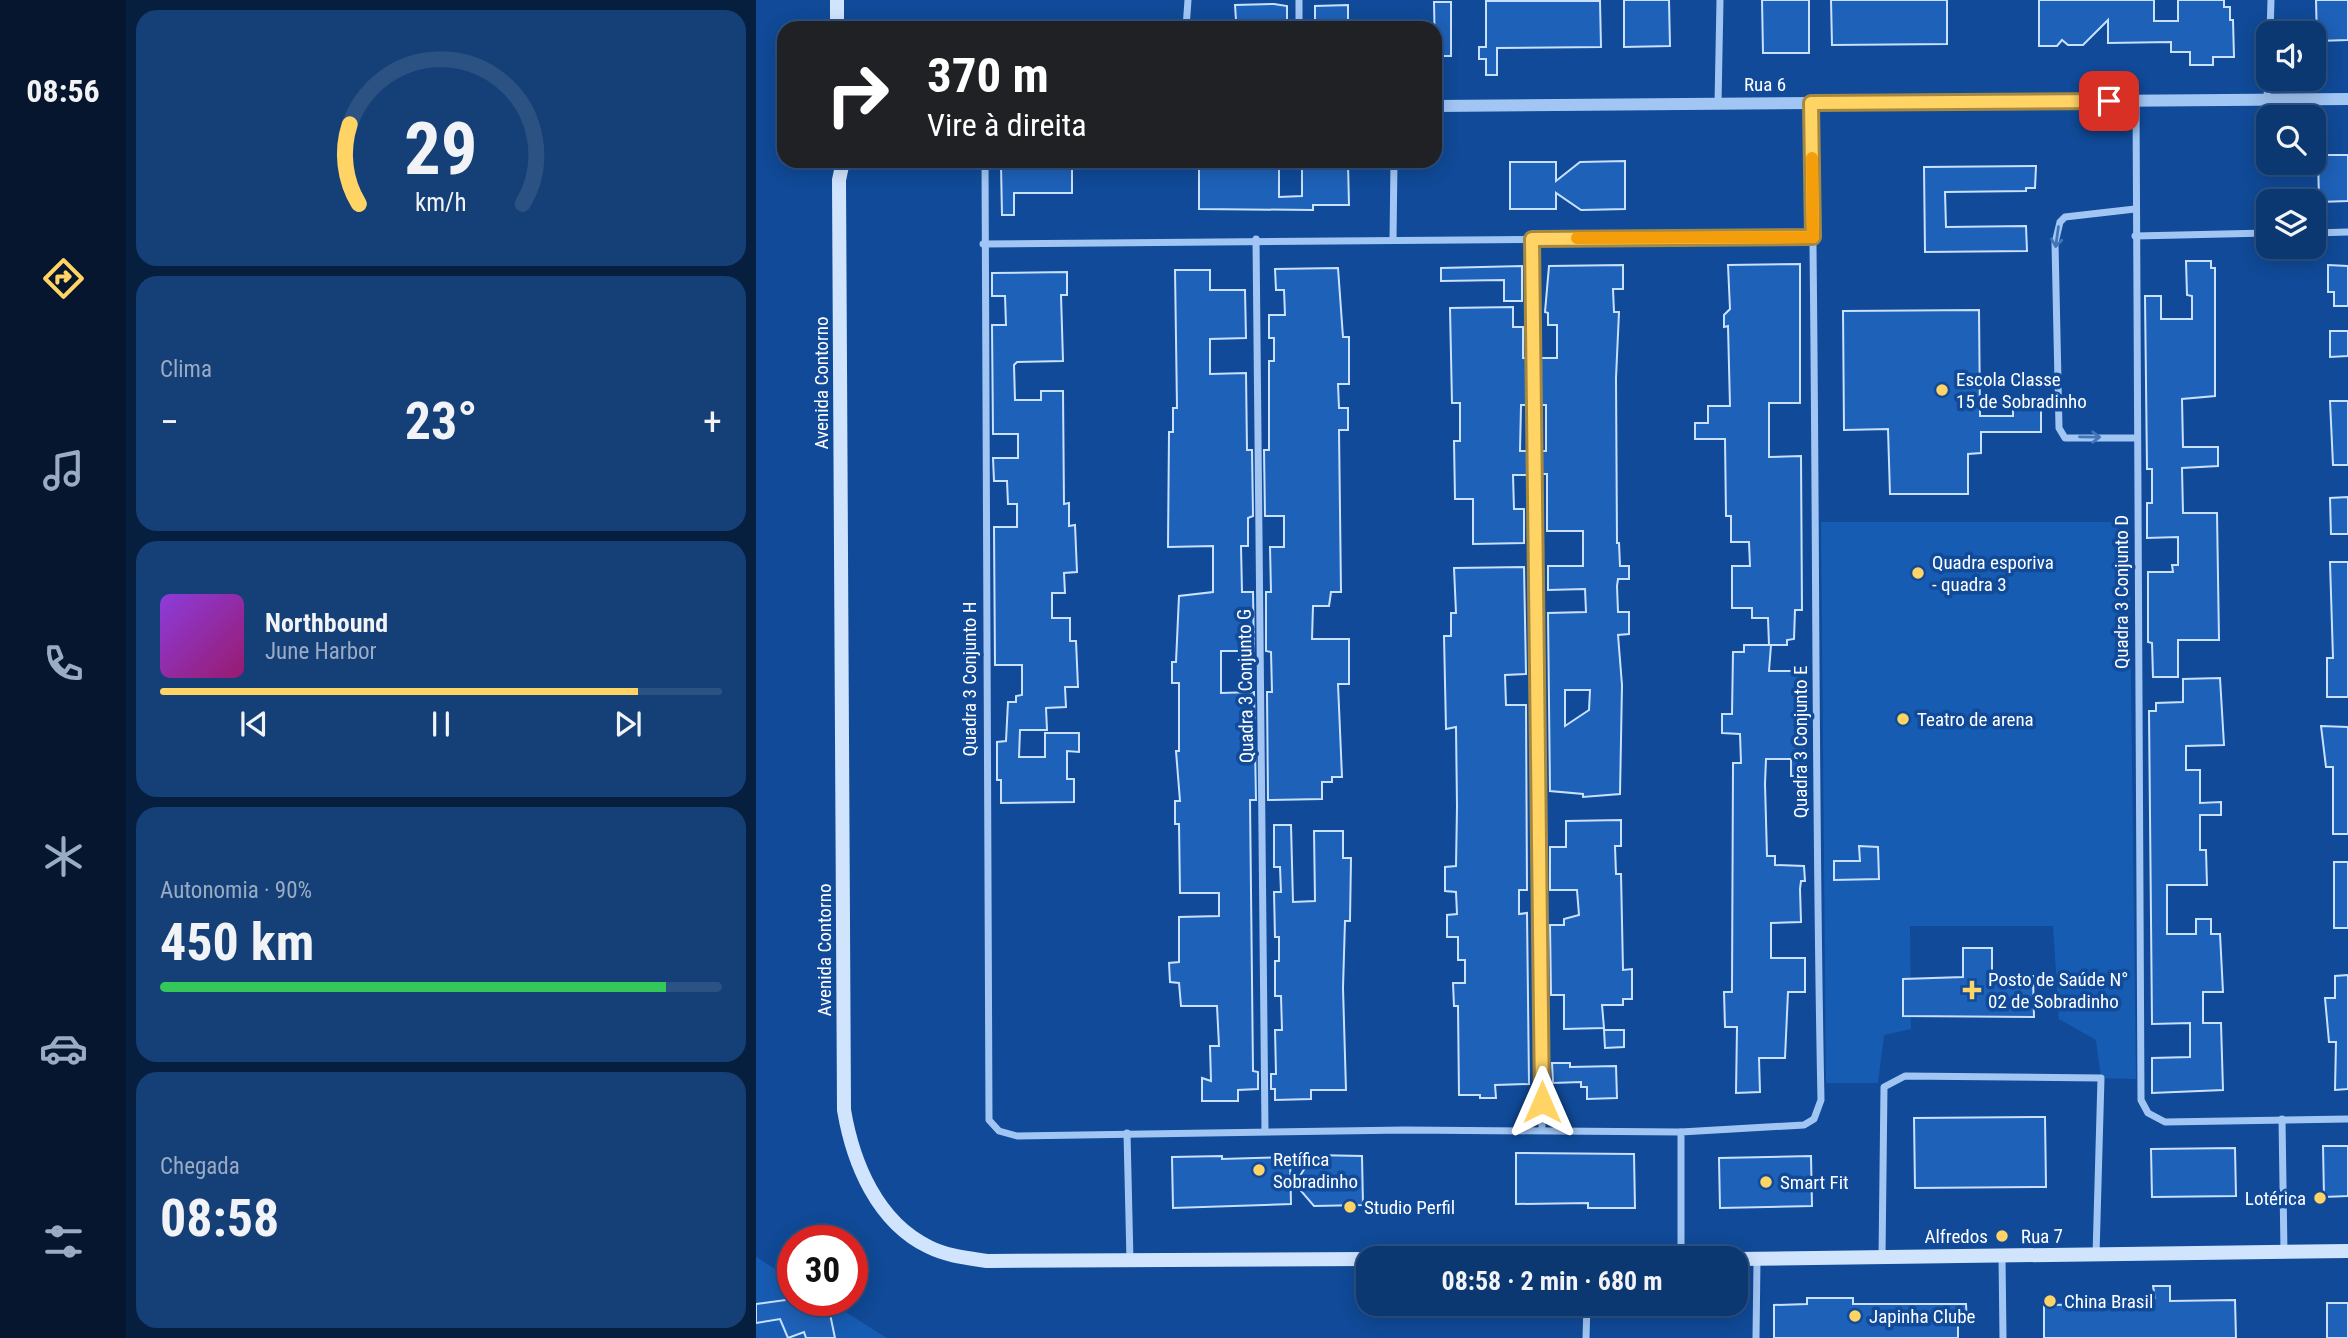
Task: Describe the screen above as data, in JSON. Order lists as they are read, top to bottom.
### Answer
{
  "streets": {
    "main road": ["Avenida Contorno", "Rua 7"],
    "street": [
      "Rua 6",
      "Quadra 3 Conjunto D",
      "Quadra 3 Conjunto H",
      "Quadra 3 Conjunto G",
      "Quadra 3 Conjunto E"
    ]
  },
  "crossings": [
    ["Rua 6", "Quadra 3 Conjunto D"],
    ["Rua 6", "Quadra 3 Conjunto E"]
  ],
  "places": {
    "other": [
      "Escola Classe 15 de Sobradinho",
      "Quadra esporiva - quadra 3",
      "Teatro de arena",
      "Retífica Sobradinho",
      "Smart Fit",
      "Lotérica",
      "Studio Perfil",
      "Alfredos",
      "China Brasil",
      "Japinha Clube"
    ],
    "health": ["Posto de Saúde N° 02 de Sobradinho"]
  },
  "page": {
    "tabs": "08:56",
    "turn": ["370 m", "Vire à direita"],
    "tile": [
      "Clima",
      ["Autonomia · 90%", "450 km"],
      ["Chegada", "08:58"]
    ],
    "heat": ["−", "23°", "+"],
    "song": ["Northbound", "June Harbor"],
    "limit": "30",
    "trip": "08:58 · 2 min · 680 m",
    "gauge": ["29", "km/h"]
  }
}
